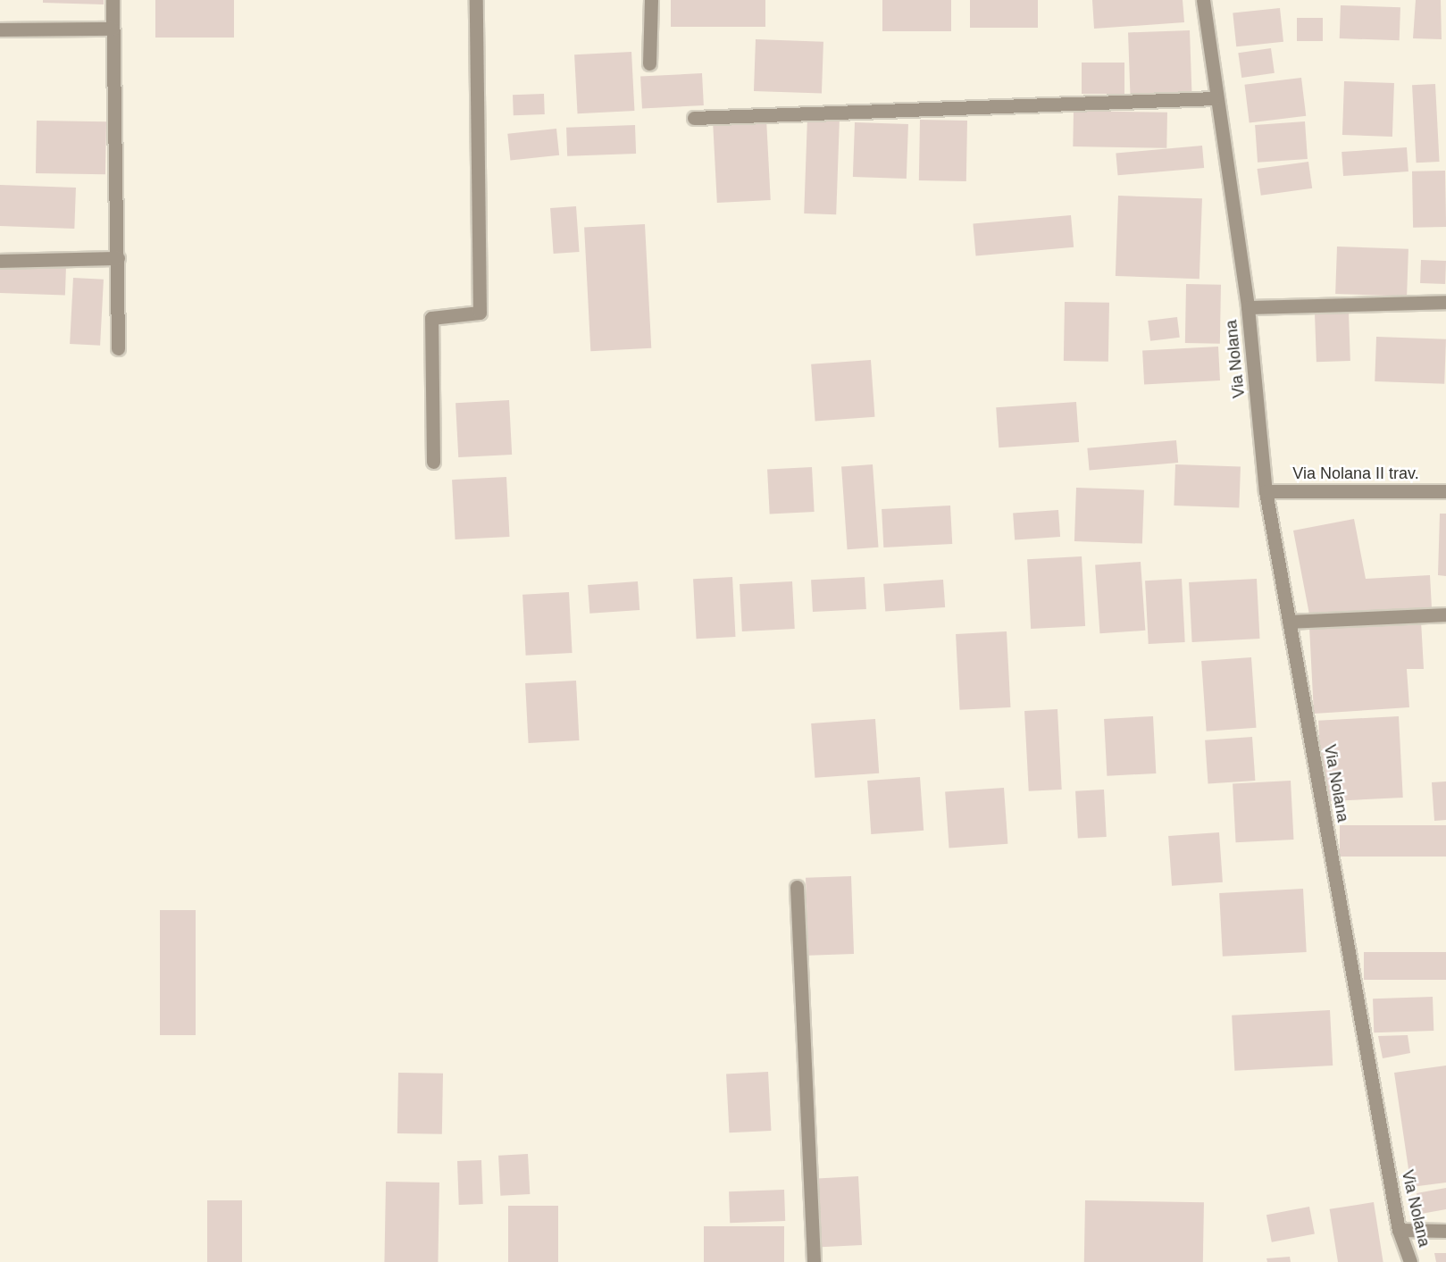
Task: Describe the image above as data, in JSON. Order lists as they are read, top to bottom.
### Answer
{
  "streets": {
    "street": ["Via Nolana", "Via Nolana II trav."]
  },
  "crossings": [
    ["Via Nolana", "Via Nolana II trav."]
  ]
}
